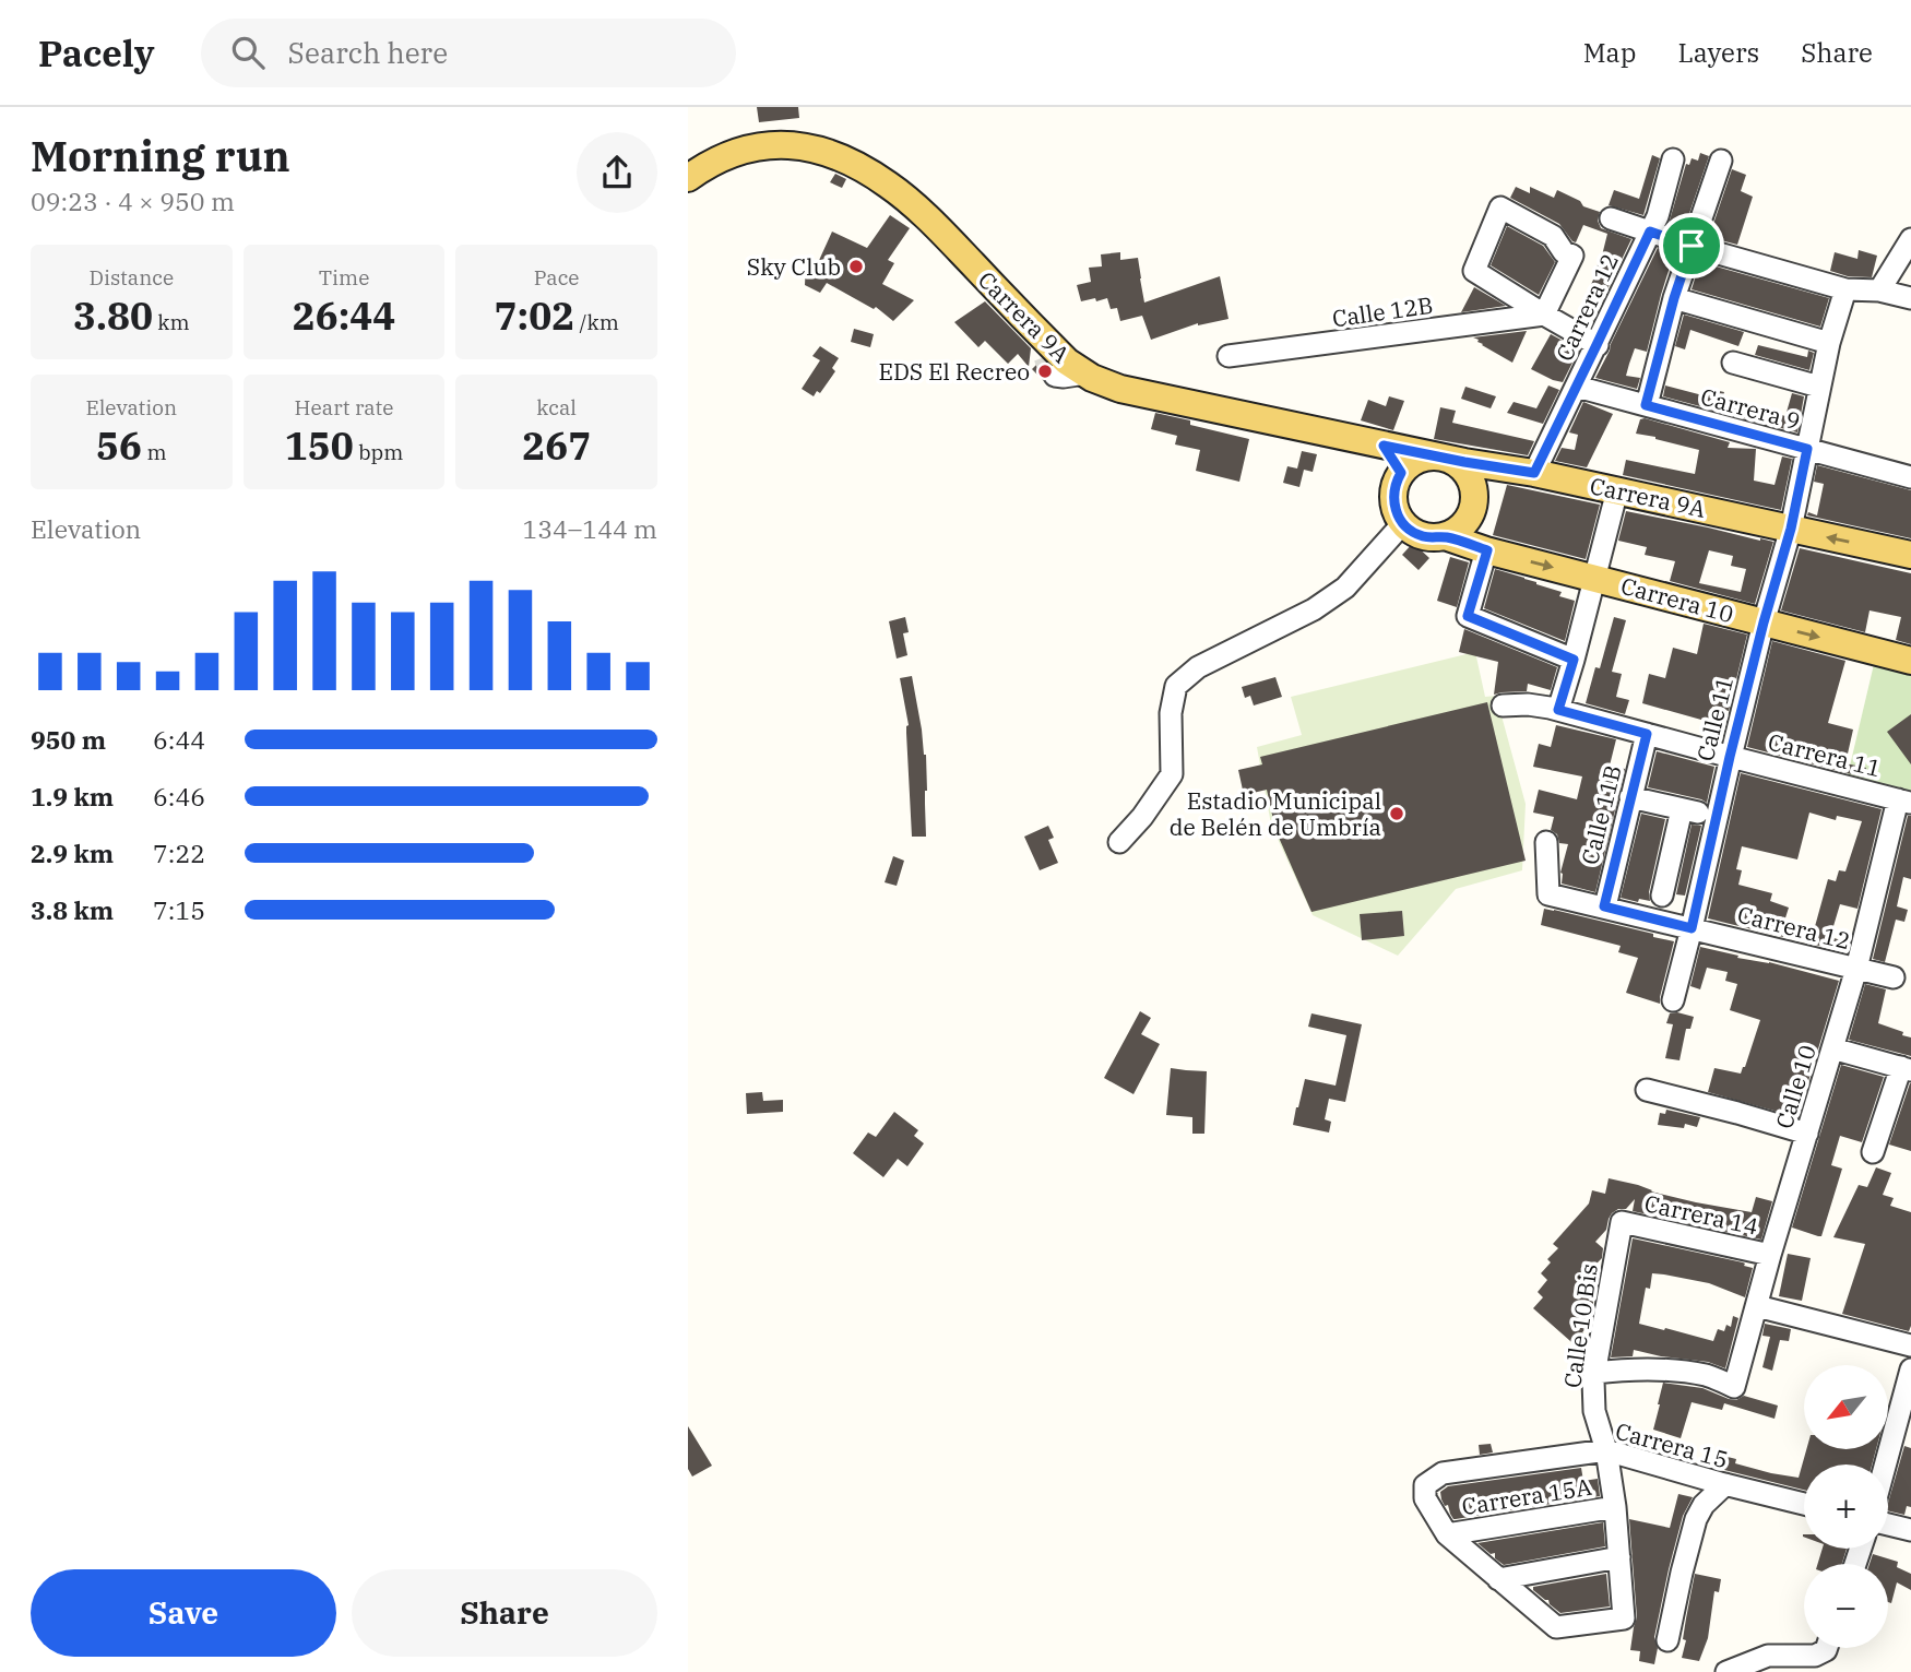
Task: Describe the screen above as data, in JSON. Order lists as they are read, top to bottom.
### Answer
{
  "streets": {
    "main road": ["Carrera 9A", "Carrera 10"],
    "street": [
      "Carrera 12",
      "Calle 12B",
      "Carrera 9",
      "Calle 11",
      "Carrera 11",
      "Calle 11B",
      "Calle 10",
      "Carrera 14",
      "Calle 10 Bis",
      "Carrera 15",
      "Carrera 15A"
    ]
  },
  "crossings": [
    ["Carrera 12", "Carrera 9A"],
    ["Carrera 12", "Carrera 9"],
    ["Carrera 12", "Calle 11"],
    ["Carrera 12", "Calle 11B"],
    ["Carrera 12", "Calle 10"],
    ["Carrera 9A", "Carrera 10"],
    ["Carrera 9A", "Calle 11"],
    ["Carrera 9", "Calle 11"],
    ["Carrera 10", "Calle 11"],
    ["Calle 11", "Carrera 11"],
    ["Carrera 11", "Calle 11B"],
    ["Carrera 11", "Calle 10"],
    ["Calle 10", "Carrera 14"],
    ["Calle 10", "Calle 10 Bis"],
    ["Carrera 14", "Calle 10 Bis"],
    ["Calle 10 Bis", "Carrera 15"],
    ["Calle 10 Bis", "Carrera 15A"],
    ["Carrera 15", "Carrera 15A"]
  ],
  "one_way": ["Carrera 10"],
  "places": ["Sky Club", "EDS El Recreo", "Estadio Municipal de Belén de Umbría"],
  "north": "bottom left",
  "page": {
    "header": "Pacely",
    "search": "Search here",
    "nav": ["Map", "Layers", "Share"],
    "heading": ["Morning run", "09:23 · 4 × 950 m"],
    "stats": [
      ["Distance", "3.80 km"],
      ["Time", "26:44"],
      ["Pace", "7:02 /km"],
      ["Elevation", "56 m"],
      ["Heart rate", "150 bpm"],
      ["kcal", "267"]
    ],
    "chart": ["Elevation", "134–144 m"],
    "list": [
      {
        "name": "950 m",
        "note": "6:44"
      },
      {
        "name": "1.9 km",
        "note": "6:46"
      },
      {
        "name": "2.9 km",
        "note": "7:22"
      },
      {
        "name": "3.8 km",
        "note": "7:15"
      }
    ],
    "map_buttons": ["+", "−"],
    "buttons": ["Save", "Share"]
  }
}
